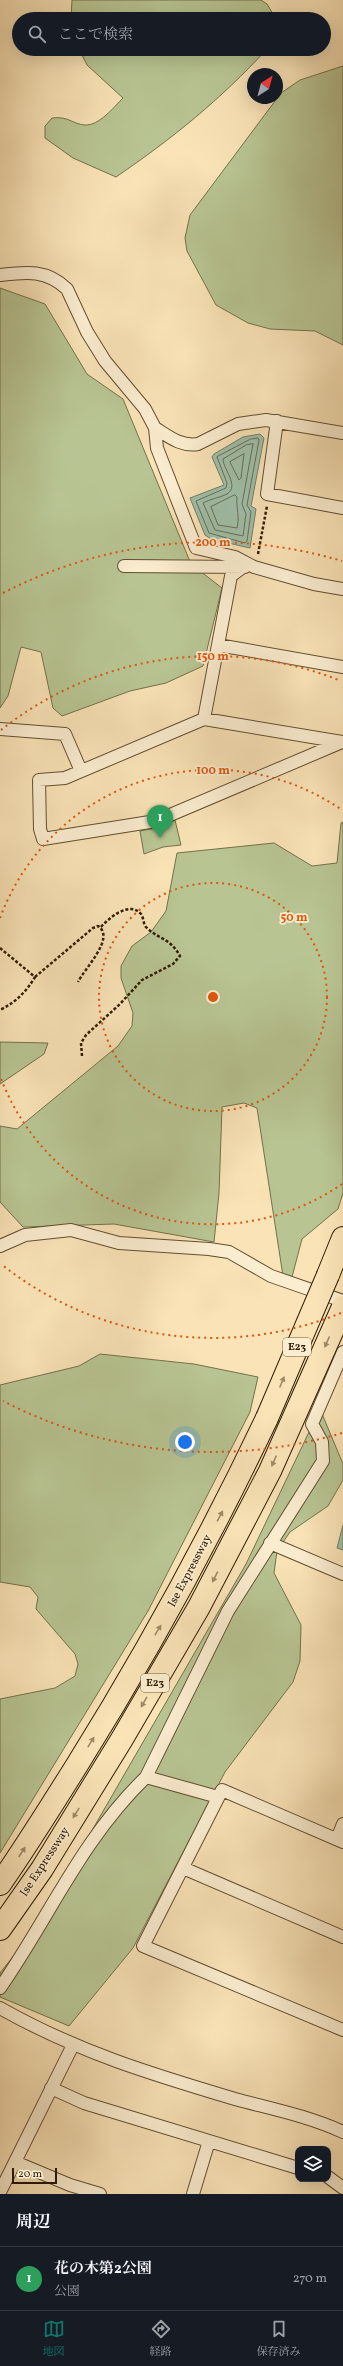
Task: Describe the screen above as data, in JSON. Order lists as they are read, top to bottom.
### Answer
{
  "streets": {
    "highway": ["E23", "Ise Expressway"]
  },
  "scale_bar": "20 m",
  "north": "top right",
  "page": {
    "search": "ここで検索",
    "pins": "1",
    "scale": "20 m",
    "heading": "周辺",
    "list": [
      {
        "mark": "1",
        "name": "花の木第2公園",
        "note": "公園",
        "value": "270 m"
      }
    ],
    "nav": ["地図", "経路", "保存済み"]
  },
  "rings": [
    "200 m",
    "150 m",
    "100 m",
    "50 m"
  ]
}
